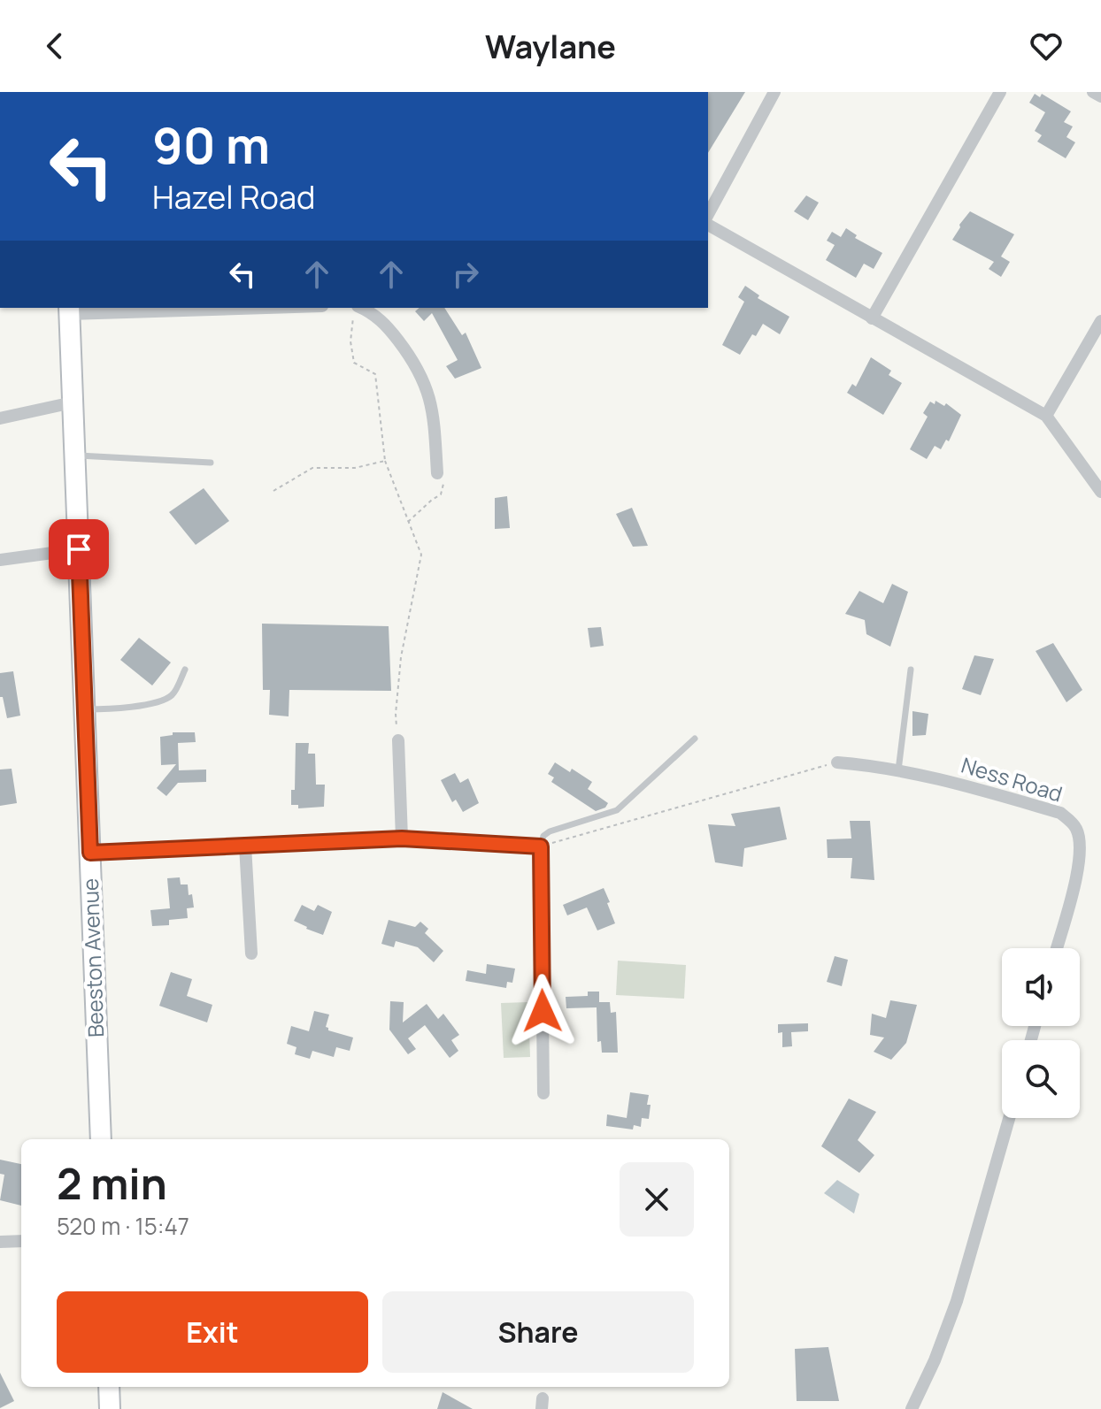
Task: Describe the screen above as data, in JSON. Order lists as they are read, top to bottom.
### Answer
{
  "streets": {
    "street": ["Ness Road", "Beeston Avenue"]
  },
  "page": {
    "header": "Waylane",
    "turn": ["90 m", "Hazel Road"],
    "heading": ["2 min", "520 m · 15:47"],
    "buttons": ["Exit", "Share"]
  }
}
